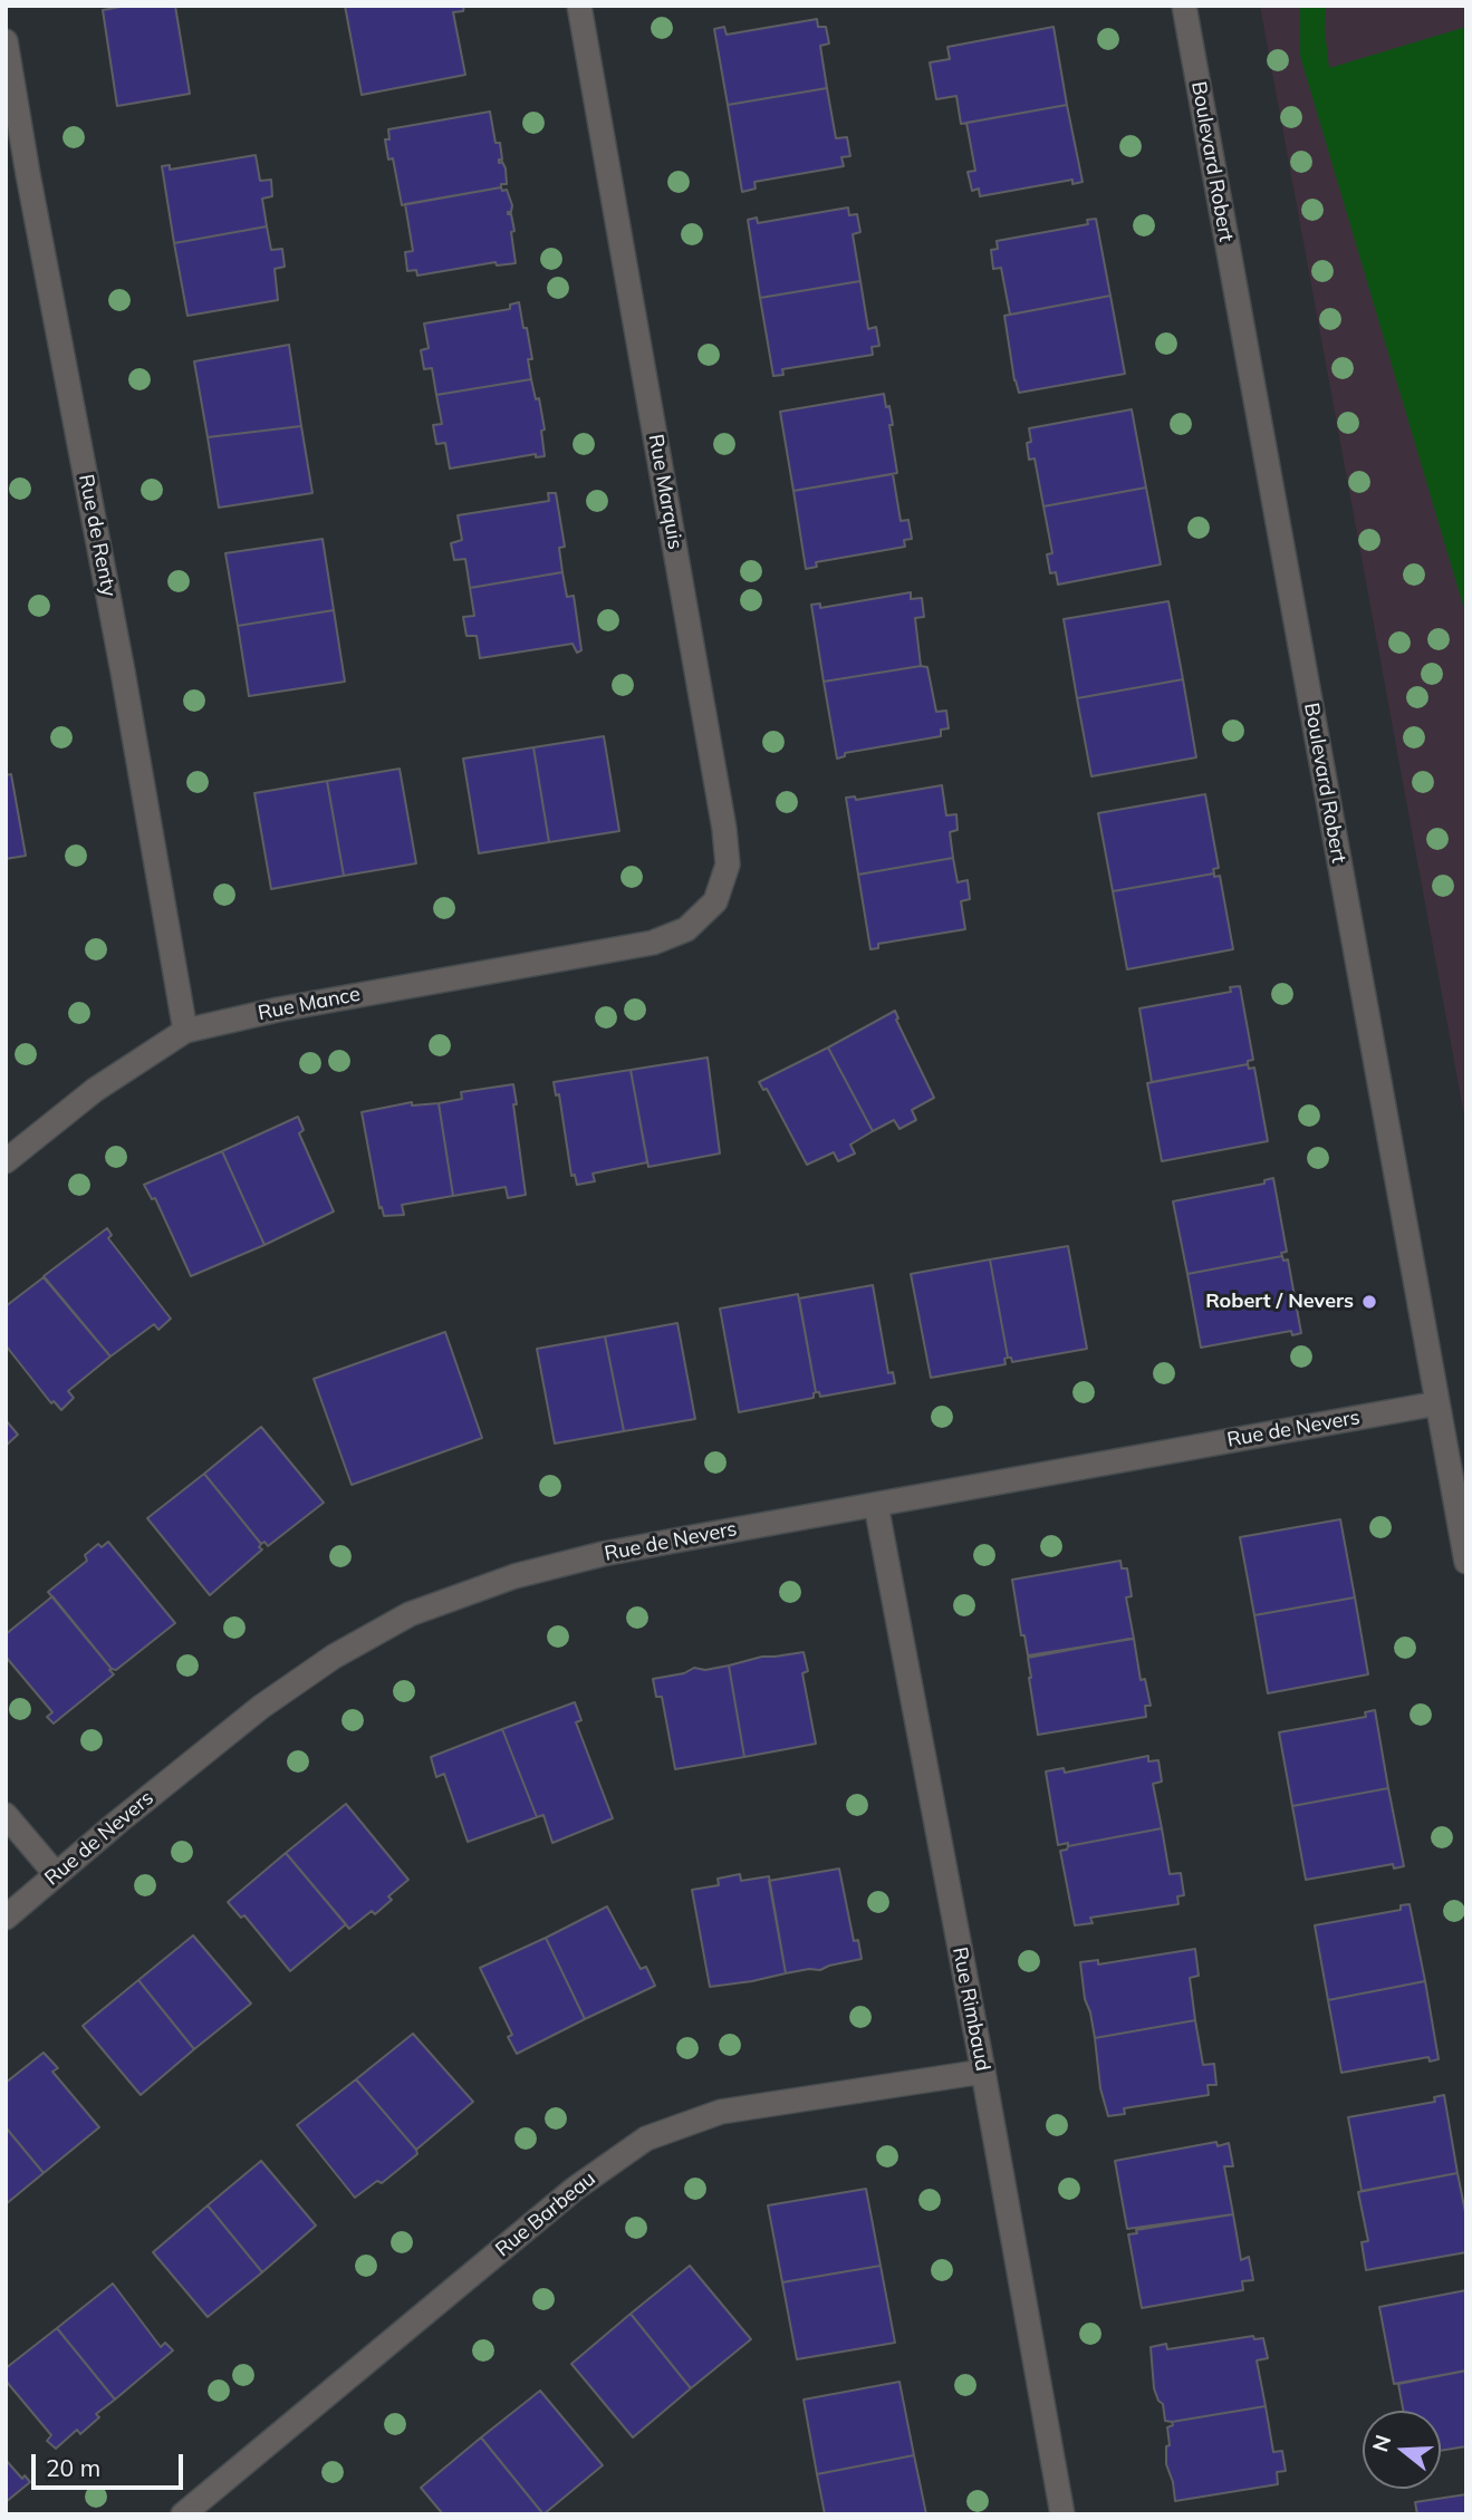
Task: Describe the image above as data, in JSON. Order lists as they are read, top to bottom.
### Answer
{
  "streets": {
    "street": [
      "Boulevard Robert",
      "Rue Marquis",
      "Rue de Renty",
      "Rue Mance",
      "Rue de Nevers",
      "Rue Rimbaud",
      "Rue Barbeau"
    ]
  },
  "crossings": [
    ["Boulevard Robert", "Rue de Nevers"],
    ["Rue Marquis", "Rue Mance"],
    ["Rue de Renty", "Rue Mance"],
    ["Rue de Nevers", "Rue Rimbaud"],
    ["Rue Rimbaud", "Rue Barbeau"]
  ],
  "places": ["Robert / Nevers"],
  "scale_bar": "20 m",
  "north": "left"
}
